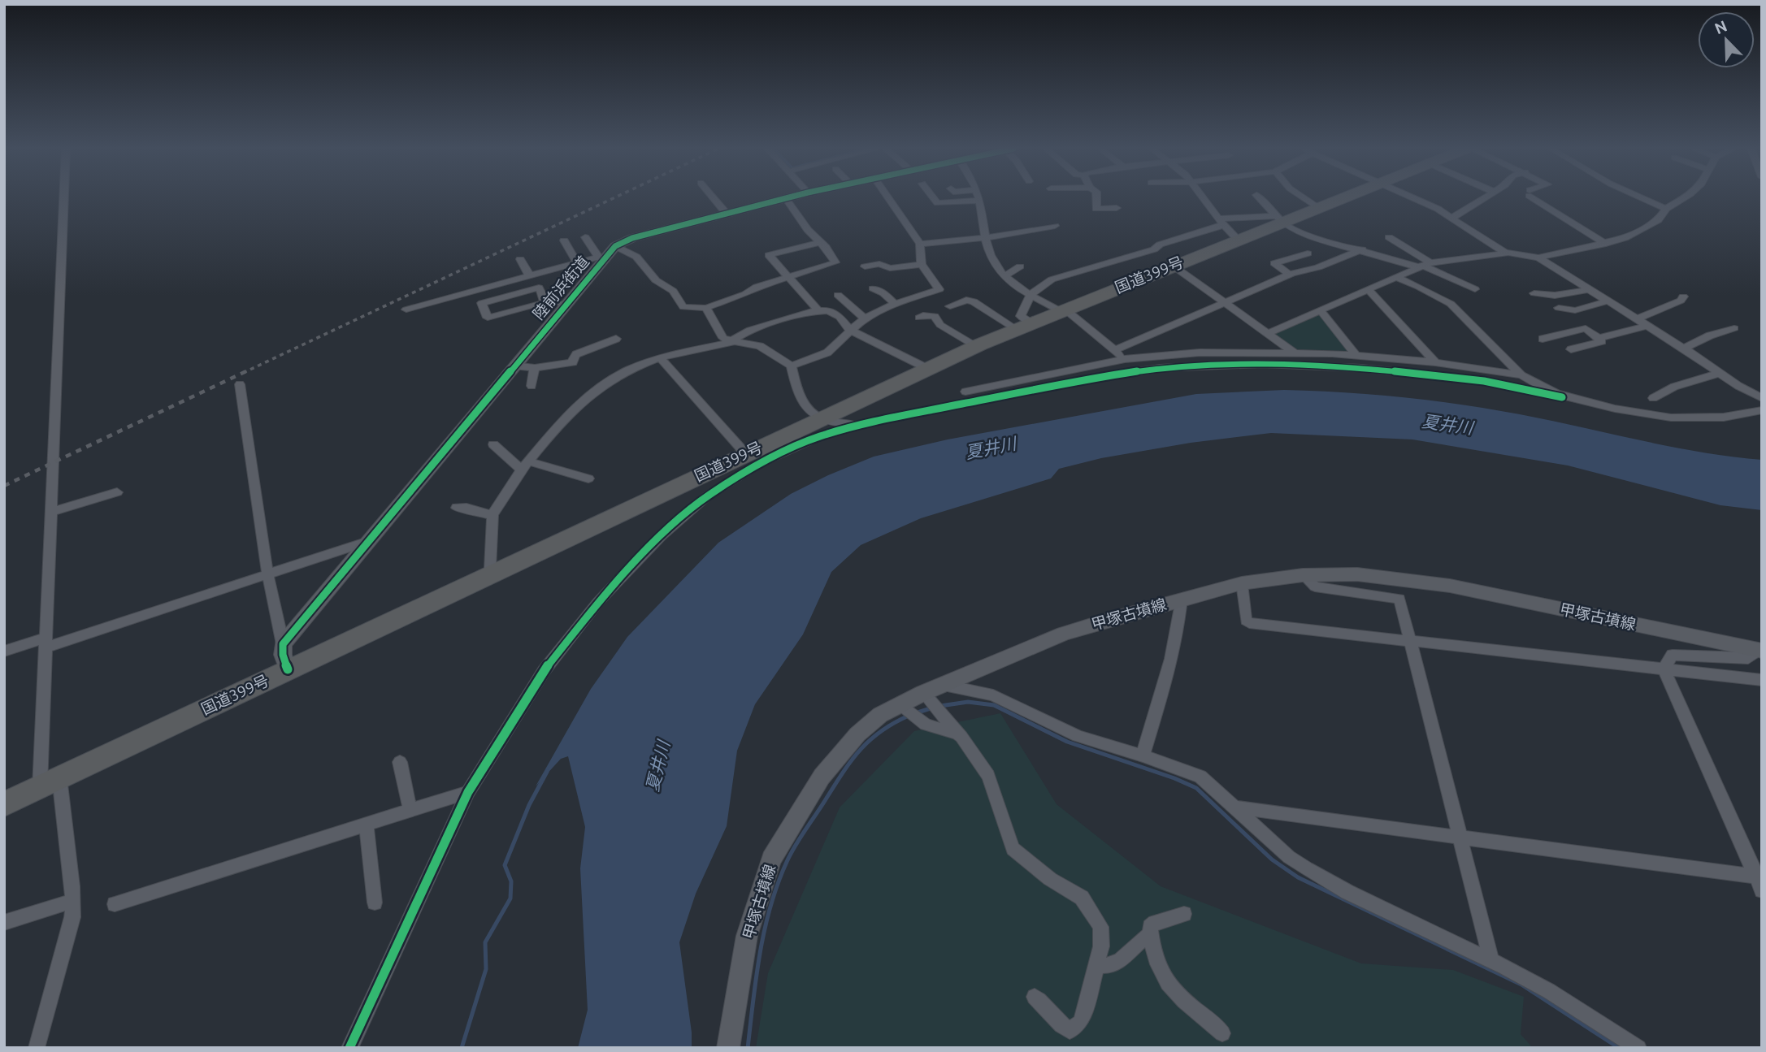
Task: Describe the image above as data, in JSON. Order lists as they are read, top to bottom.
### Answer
{
  "streets": {
    "highway": ["国道399号"],
    "street": ["陸前浜街道", "甲塚古墳線"]
  },
  "water": ["夏井川"],
  "north": "top left"
}
